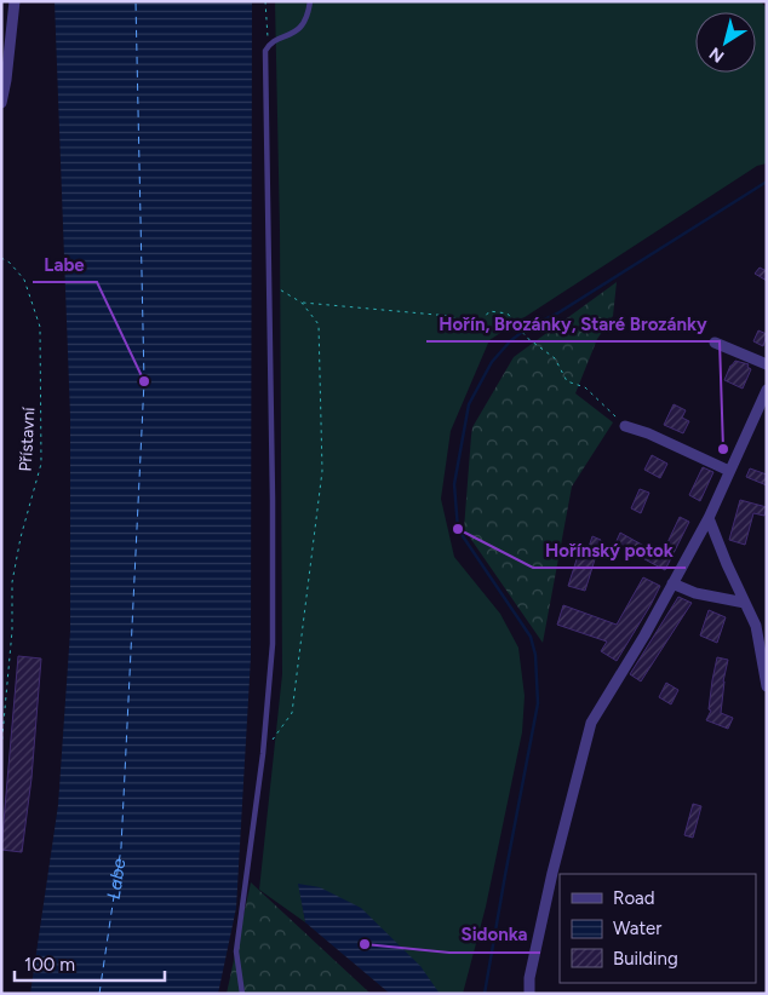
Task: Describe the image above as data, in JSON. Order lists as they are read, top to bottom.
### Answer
{
  "streets": {
    "path": ["Přístavní"]
  },
  "water": ["Labe"],
  "places": [
    "Labe",
    "Hořín, Brozánky, Staré Brozánky",
    "Hořínský potok",
    "Sidonka"
  ],
  "legend": ["Road", "Water", "Building"],
  "scale_bar": "100 m",
  "north": "bottom left"
}
